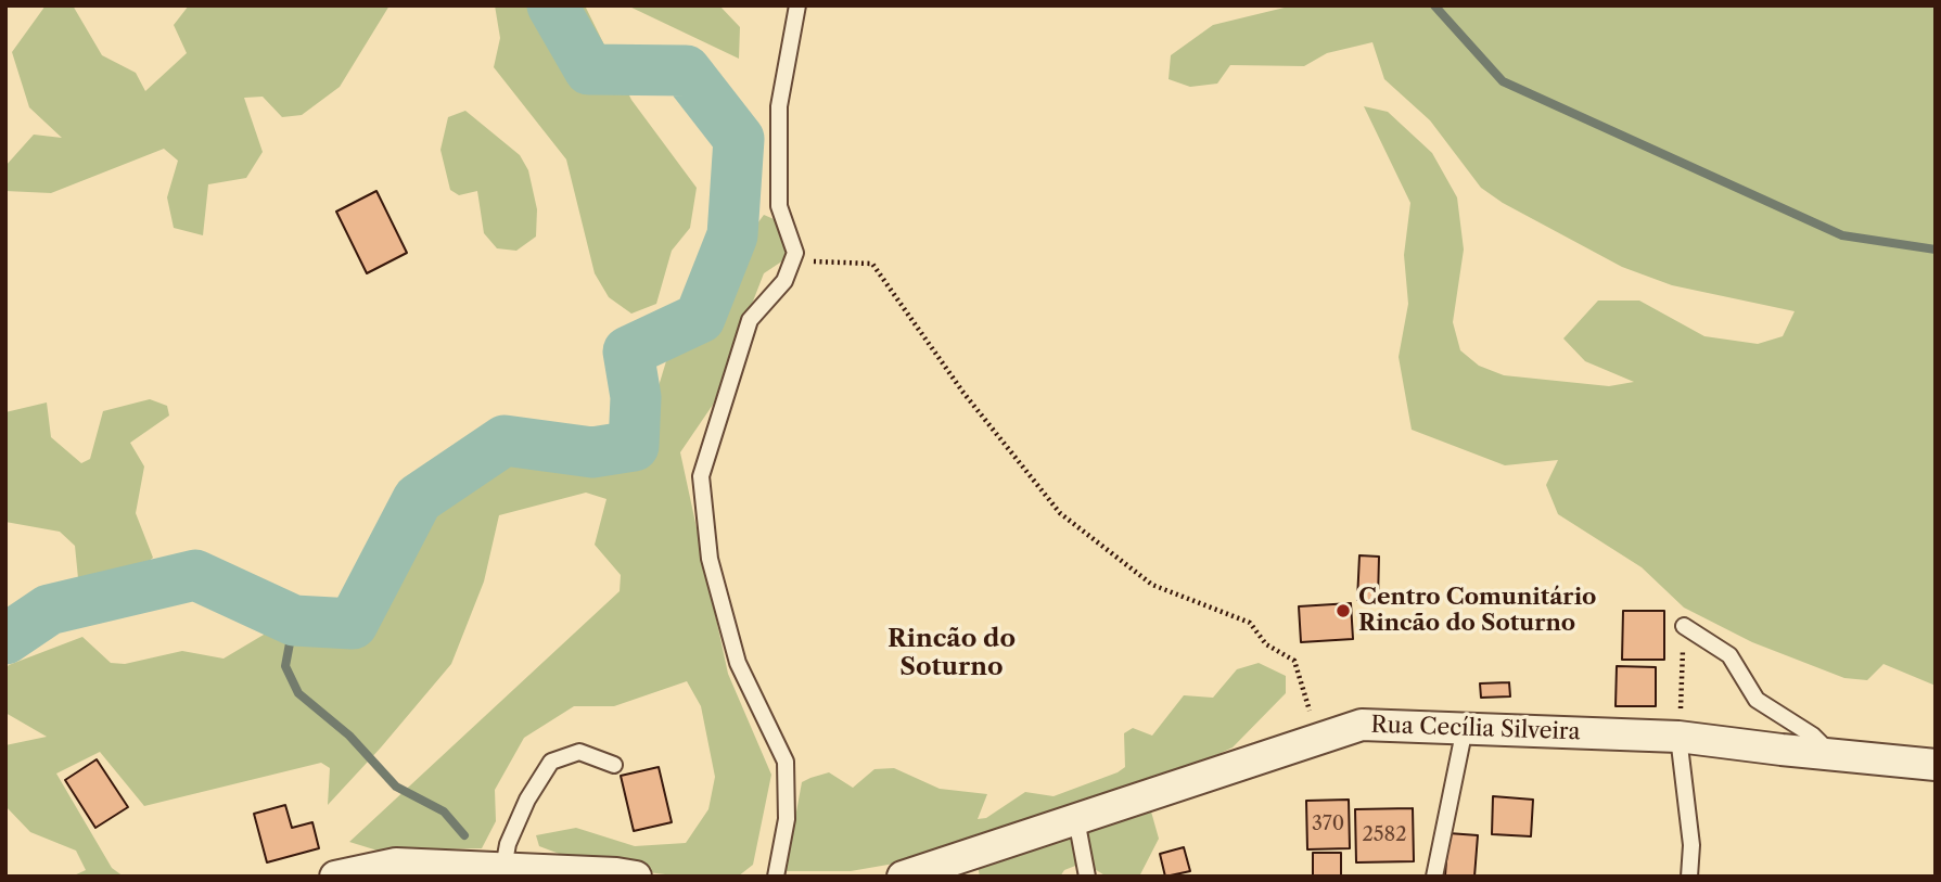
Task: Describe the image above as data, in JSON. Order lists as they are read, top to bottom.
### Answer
{
  "streets": {
    "street": ["Rua Cecília Silveira"]
  },
  "districts": ["Rincão do Soturno"],
  "places": ["Centro Comunitário Rincão do Soturno"],
  "house_numbers": ["370", "2582"]
}
